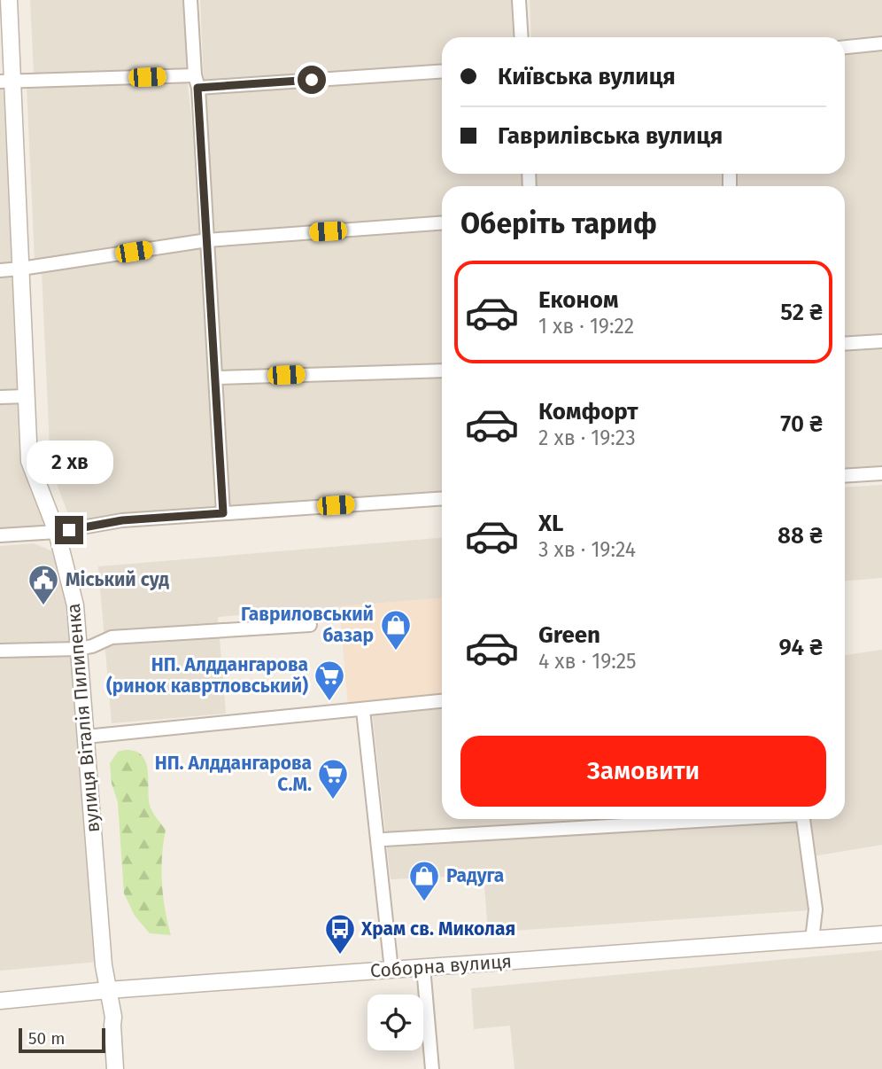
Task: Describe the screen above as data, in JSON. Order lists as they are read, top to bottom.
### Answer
{
  "streets": {
    "street": ["вулиця Віталія Пилипенка", "Соборна вулиця"]
  },
  "crossings": [
    ["вулиця Віталія Пилипенка", "Соборна вулиця"]
  ],
  "places": {
    "public building": ["Міський суд"],
    "shop": ["Гавриловський базар", "Радуга"],
    "supermarket": ["НП. Алддангарова (ринок кавртловський)", "НП. Алддангарова С.М."],
    "bus stop": ["Храм св. Миколая"]
  },
  "scale_bar": "50 m",
  "page": {
    "banner": ["Київська вулиця", "Гаврилівська вулиця"],
    "heading": "Оберіть тариф",
    "list": [
      {
        "name": "Економ",
        "note": "1 хв · 19:22",
        "value": "52 ₴"
      },
      {
        "name": "Комфорт",
        "note": "2 хв · 19:23",
        "value": "70 ₴"
      },
      {
        "name": "XL",
        "note": "3 хв · 19:24",
        "value": "88 ₴"
      },
      {
        "name": "Green",
        "note": "4 хв · 19:25",
        "value": "94 ₴"
      }
    ],
    "bubble": "2 хв",
    "buttons": "Замовити",
    "scale": "50 m"
  }
}
